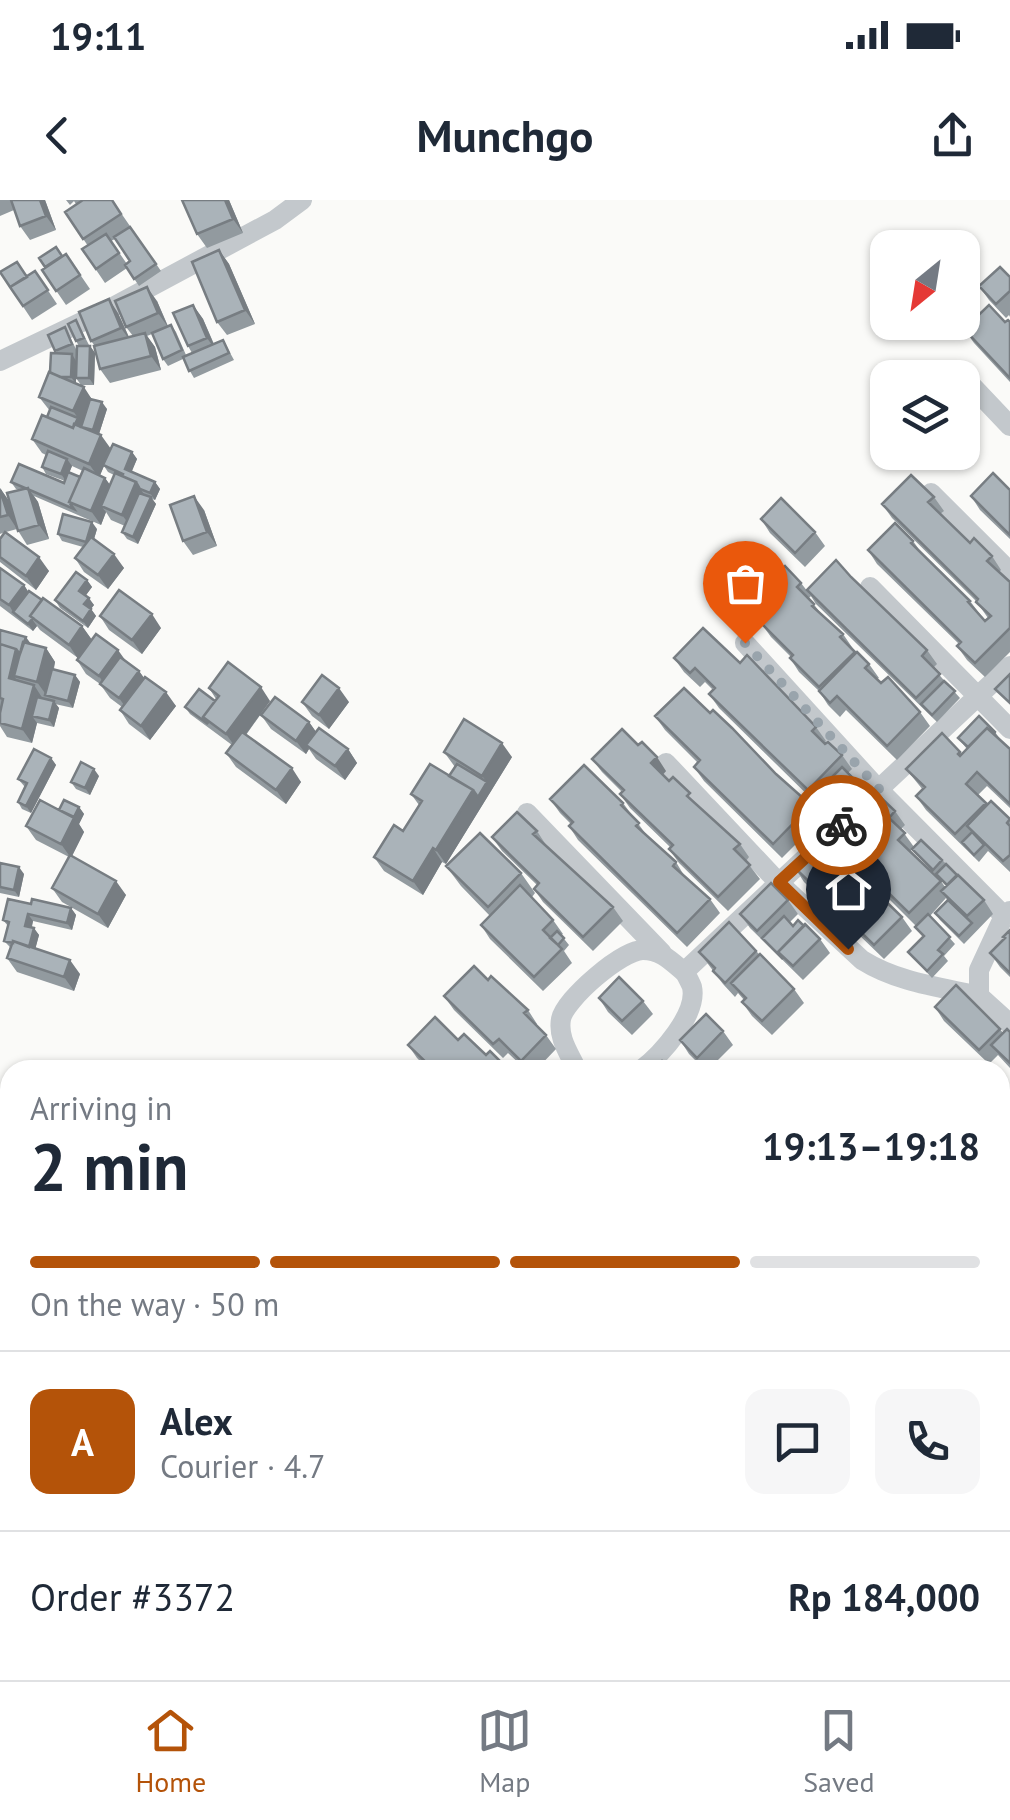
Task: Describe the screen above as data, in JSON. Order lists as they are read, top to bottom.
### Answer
{
  "north": "bottom left",
  "page": {
    "status": "19:11",
    "header": "Munchgo",
    "heading": ["2 min", "Arriving in", "19:13–19:18"],
    "panel": [
      "Alex",
      "Courier · 4.7",
      "Order #3372",
      "Rp 184,000"
    ],
    "bar": "On the way · 50 m",
    "round": "A",
    "tabs": ["Home", "Map", "Saved"]
  }
}
